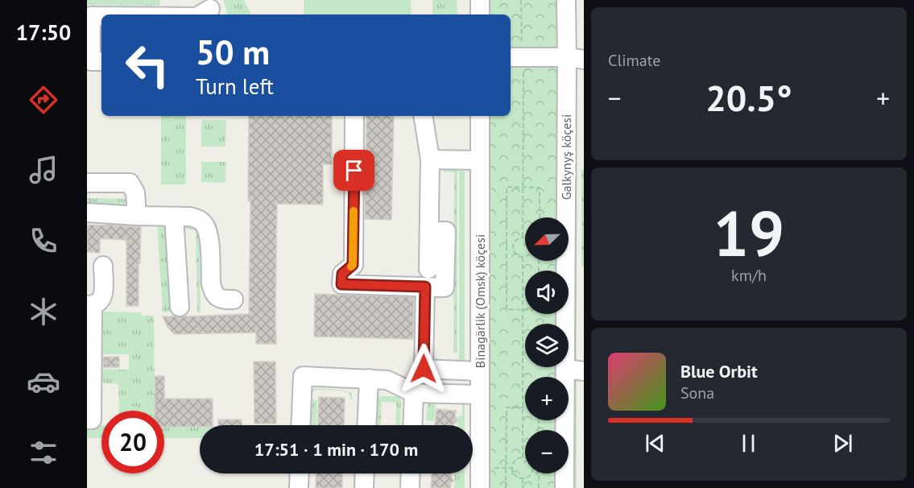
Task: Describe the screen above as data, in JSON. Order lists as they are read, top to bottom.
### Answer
{
  "streets": {
    "street": ["Galkynyş köçesi", "Binagärlik (Omsk) köçesi"]
  },
  "north": "bottom left",
  "page": {
    "tabs": "17:50",
    "tile": [
      "Climate",
      ["19", "km/h"]
    ],
    "turn": ["50 m", "Turn left"],
    "heat": ["−", "20.5°", "+"],
    "map_buttons": ["+", "−"],
    "song": ["Blue Orbit", "Sona"],
    "limit": "20",
    "trip": "17:51 · 1 min · 170 m"
  }
}
